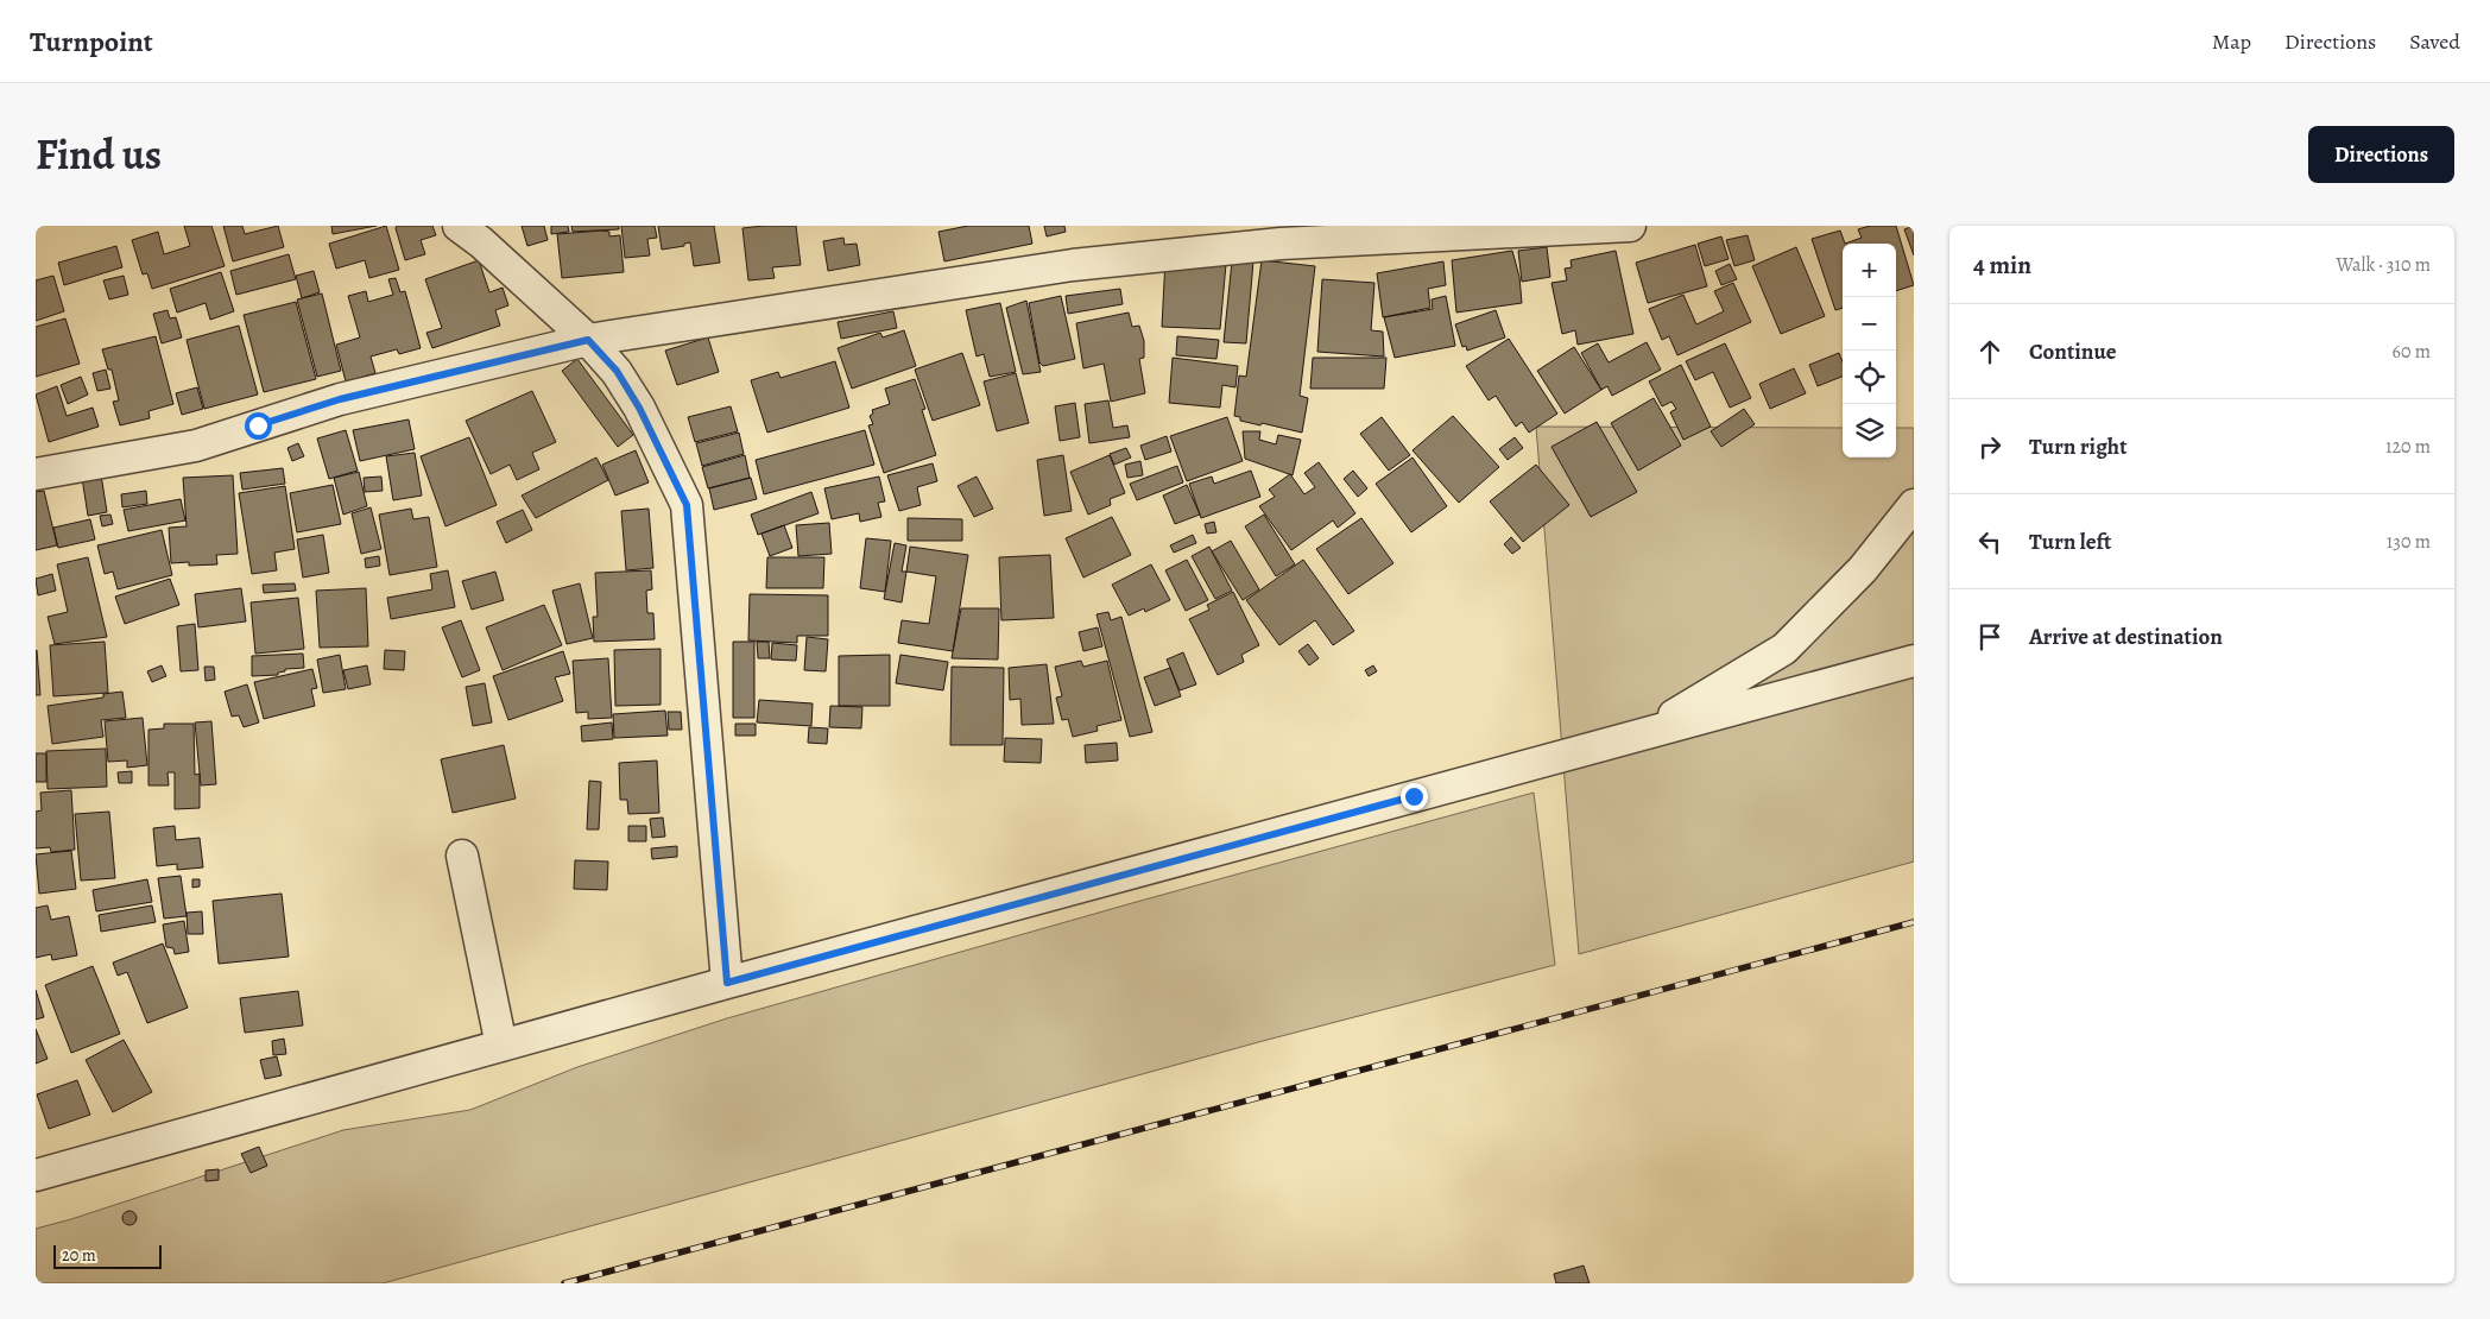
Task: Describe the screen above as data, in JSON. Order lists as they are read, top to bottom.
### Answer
{
  "scale_bar": "20 m",
  "page": {
    "header": "Turnpoint",
    "nav": ["Map", "Directions", "Saved"],
    "title": "Find us",
    "buttons": "Directions",
    "heading": ["4 min", "Walk · 310 m"],
    "map_buttons": ["+", "−"],
    "list": [
      ["Continue", "60 m"],
      ["Turn right", "120 m"],
      ["Turn left", "130 m"],
      "Arrive at destination"
    ],
    "scale": "20 m"
  }
}
